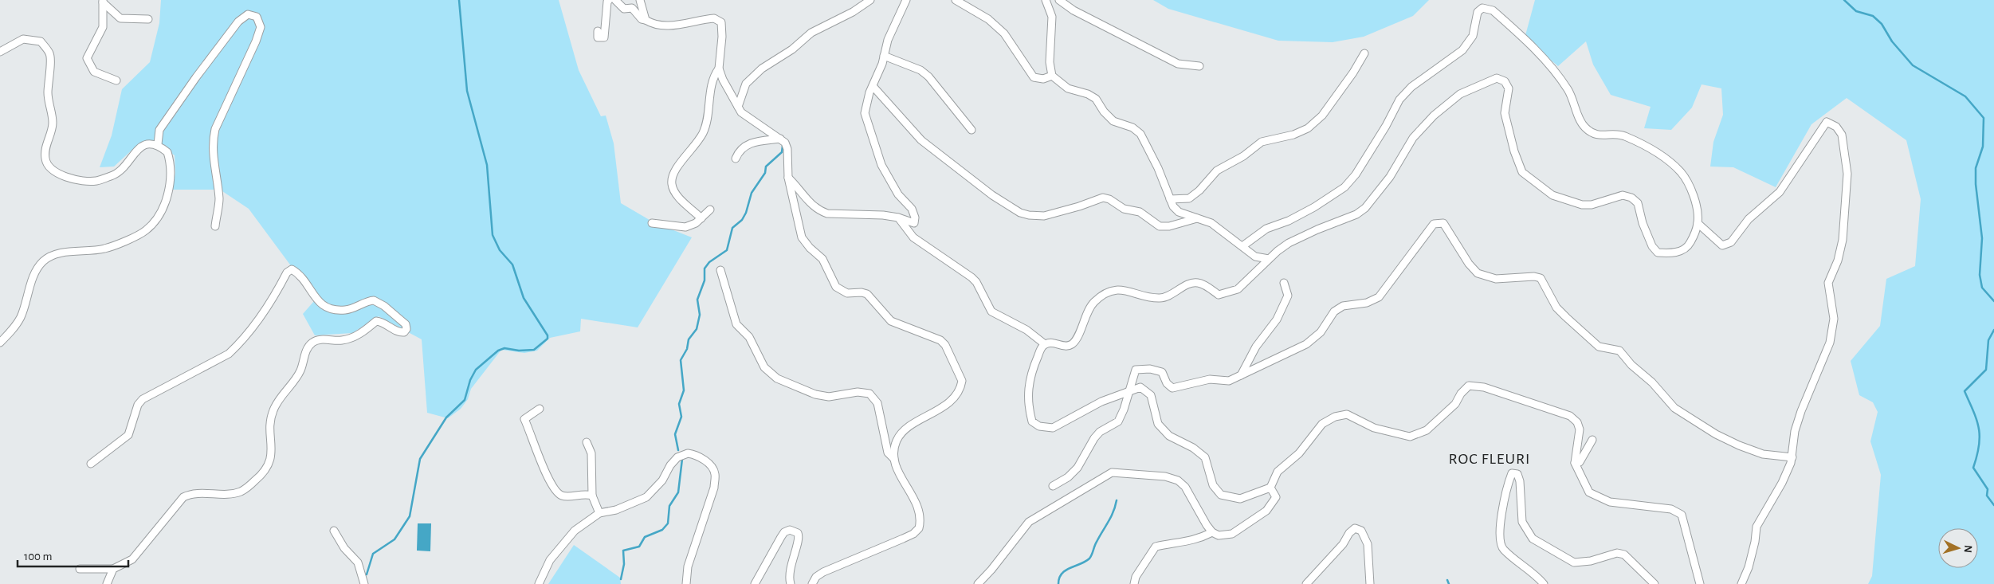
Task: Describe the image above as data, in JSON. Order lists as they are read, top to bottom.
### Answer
{
  "districts": ["ROC FLEURI"],
  "scale_bar": "100 m",
  "north": "right"
}
